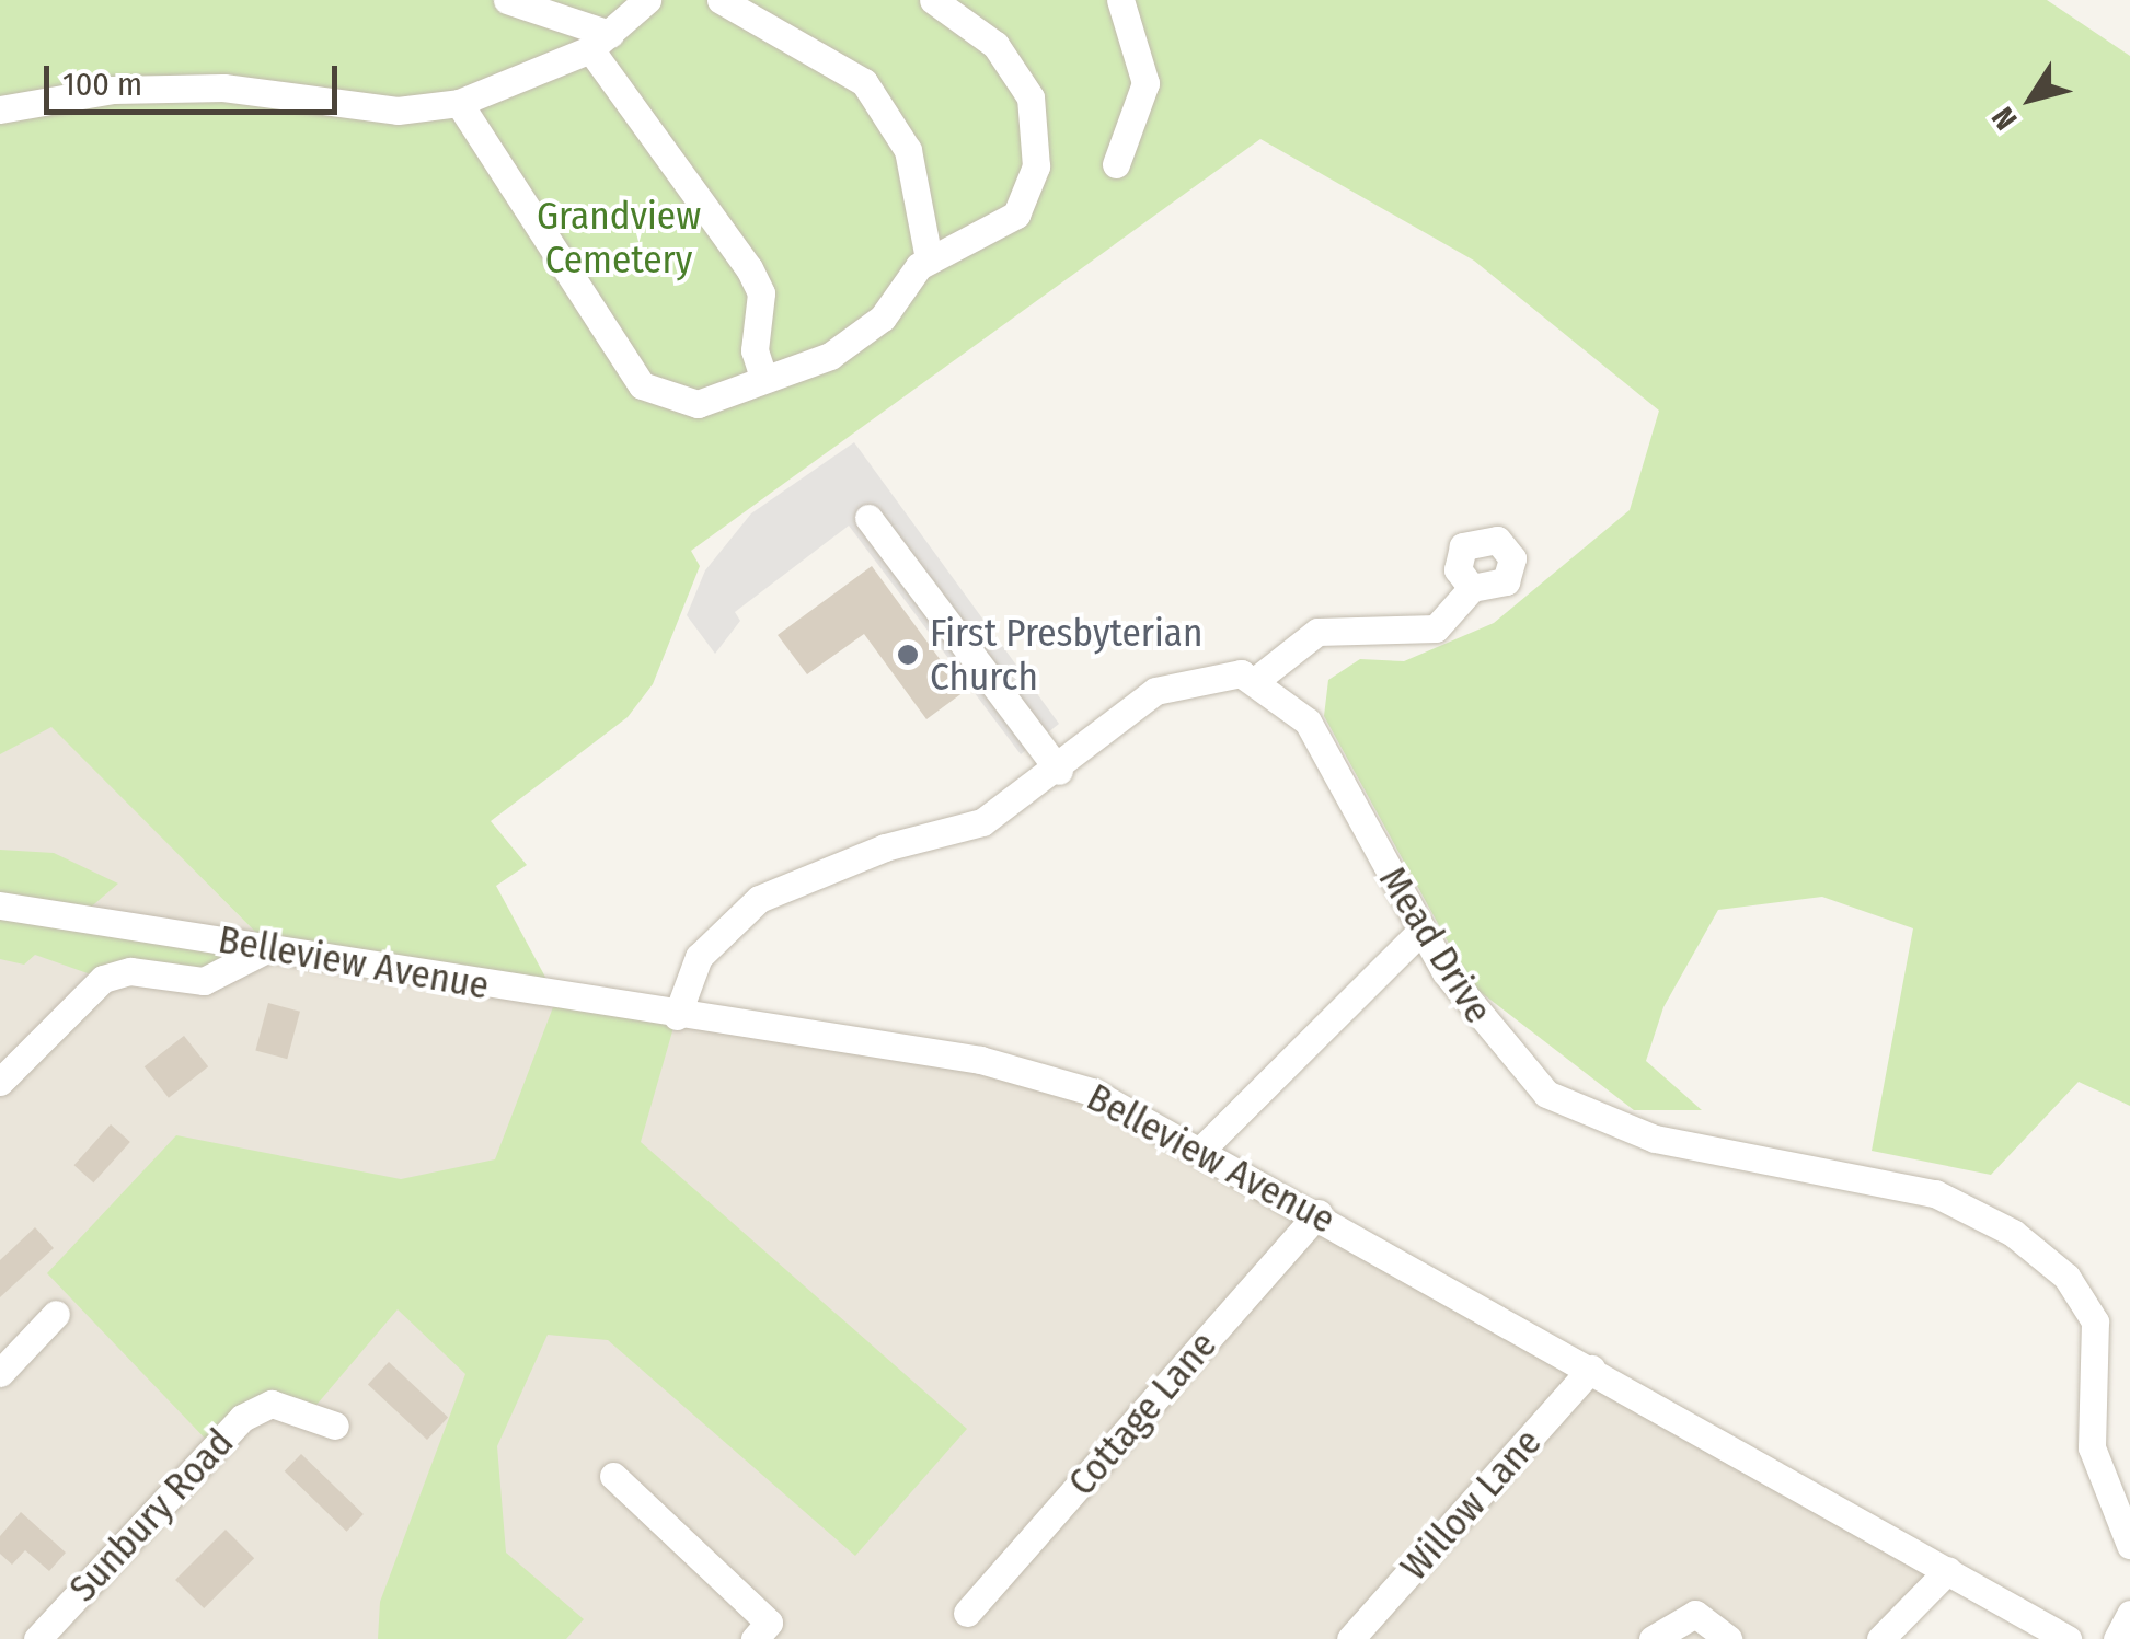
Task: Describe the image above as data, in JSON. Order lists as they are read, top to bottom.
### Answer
{
  "streets": {
    "street": [
      "Mead Drive",
      "Belleview Avenue",
      "Cottage Lane",
      "Willow Lane",
      "Sunbury Road"
    ]
  },
  "crossings": [
    ["Belleview Avenue", "Cottage Lane"],
    ["Belleview Avenue", "Willow Lane"]
  ],
  "parks": ["Grandview Cemetery"],
  "places": ["First Presbyterian Church"],
  "scale_bar": "100 m",
  "north": "bottom left"
}
